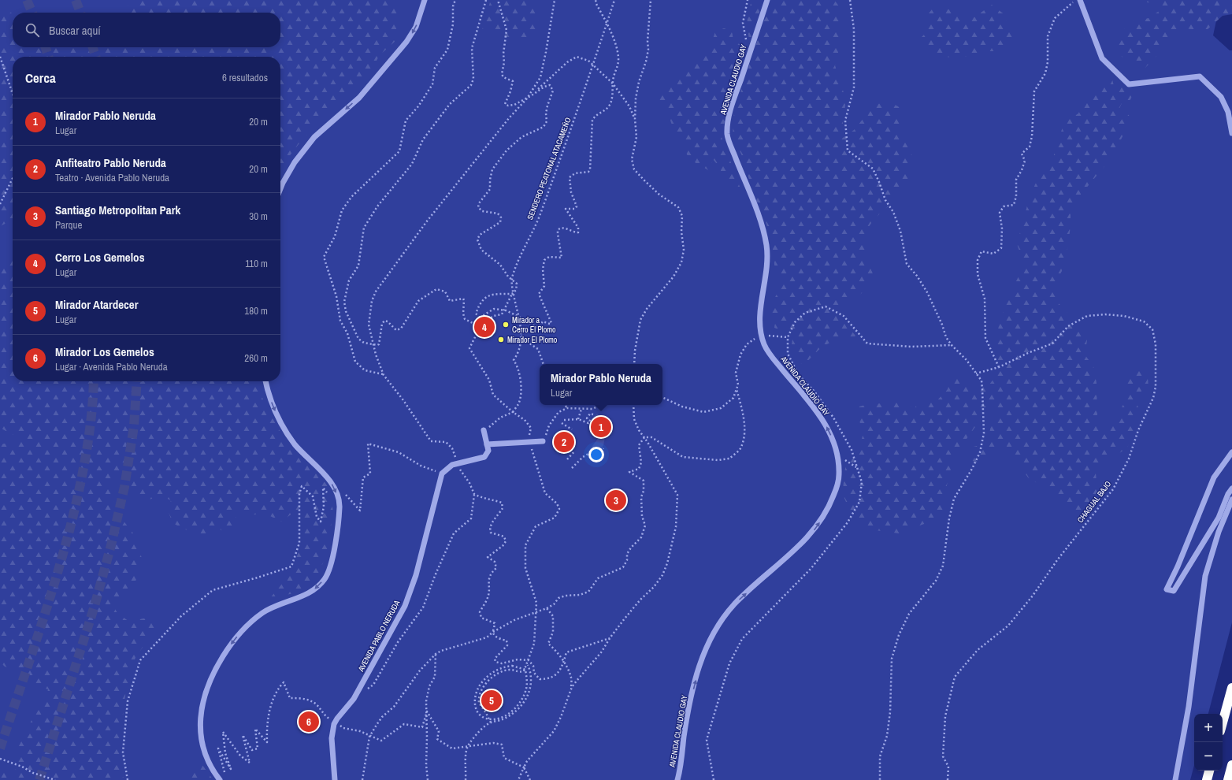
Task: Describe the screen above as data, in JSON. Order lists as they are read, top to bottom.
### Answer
{
  "streets": {
    "street": ["AVENIDA CLAUDIO GAY", "AVENIDA PABLO NERUDA"],
    "path": ["SENDERO PEATONAL ATACAMEÑO", "CHAGUAL BAJO"]
  },
  "one_way": ["AVENIDA CLAUDIO GAY"],
  "places": ["Mirador a Cerro El Plomo", "Mirador El Plomo"],
  "page": {
    "search": "Buscar aquí",
    "heading": ["Cerca", "6 resultados"],
    "list": [
      {
        "mark": "1",
        "name": "Mirador Pablo Neruda",
        "note": "Lugar",
        "value": "20 m"
      },
      {
        "mark": "2",
        "name": "Anfiteatro Pablo Neruda",
        "note": "Teatro · Avenida Pablo Neruda",
        "value": "20 m"
      },
      {
        "mark": "3",
        "name": "Santiago Metropolitan Park",
        "note": "Parque",
        "value": "30 m"
      },
      {
        "mark": "4",
        "name": "Cerro Los Gemelos",
        "note": "Lugar",
        "value": "110 m"
      },
      {
        "mark": "5",
        "name": "Mirador Atardecer",
        "note": "Lugar",
        "value": "180 m"
      },
      {
        "mark": "6",
        "name": "Mirador Los Gemelos",
        "note": "Lugar · Avenida Pablo Neruda",
        "value": "260 m"
      }
    ],
    "pins": [
      "4",
      "1",
      "2",
      "3",
      "5",
      "6"
    ],
    "popup": ["Mirador Pablo Neruda", "Lugar"],
    "map_buttons": ["+", "−"]
  }
}
